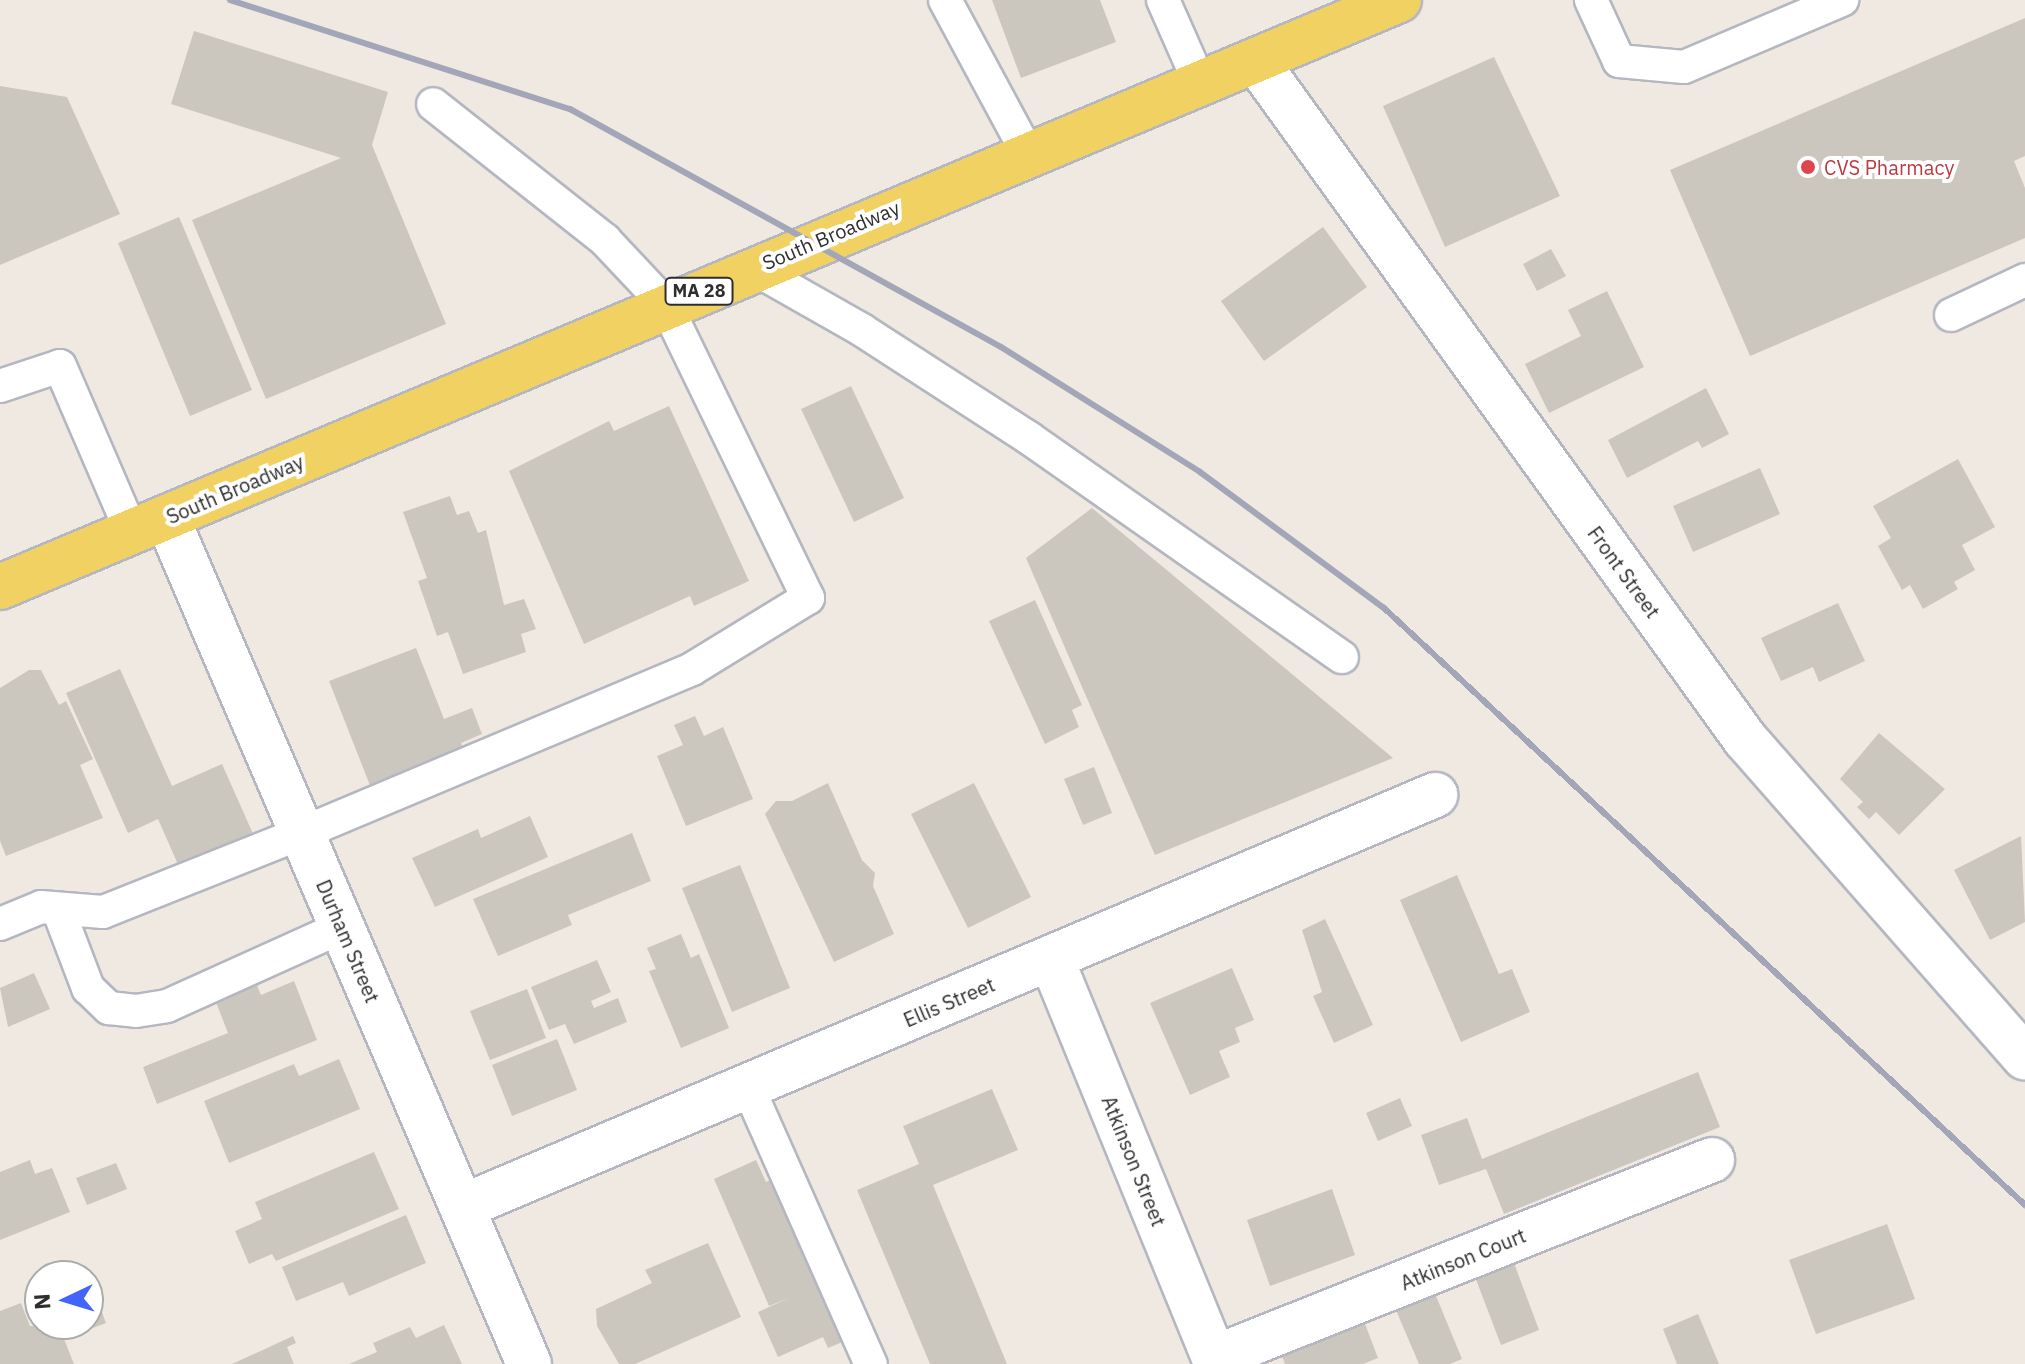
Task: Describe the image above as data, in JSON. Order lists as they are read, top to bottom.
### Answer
{
  "streets": {
    "main road": ["South Broadway", "MA 28"],
    "street": [
      "Front Street",
      "Durham Street",
      "Ellis Street",
      "Atkinson Street",
      "Atkinson Court"
    ]
  },
  "crossings": [
    ["South Broadway", "Front Street"],
    ["South Broadway", "Durham Street"],
    ["Durham Street", "Ellis Street"],
    ["Ellis Street", "Atkinson Street"],
    ["Atkinson Street", "Atkinson Court"]
  ],
  "places": ["CVS Pharmacy"],
  "north": "left"
}
